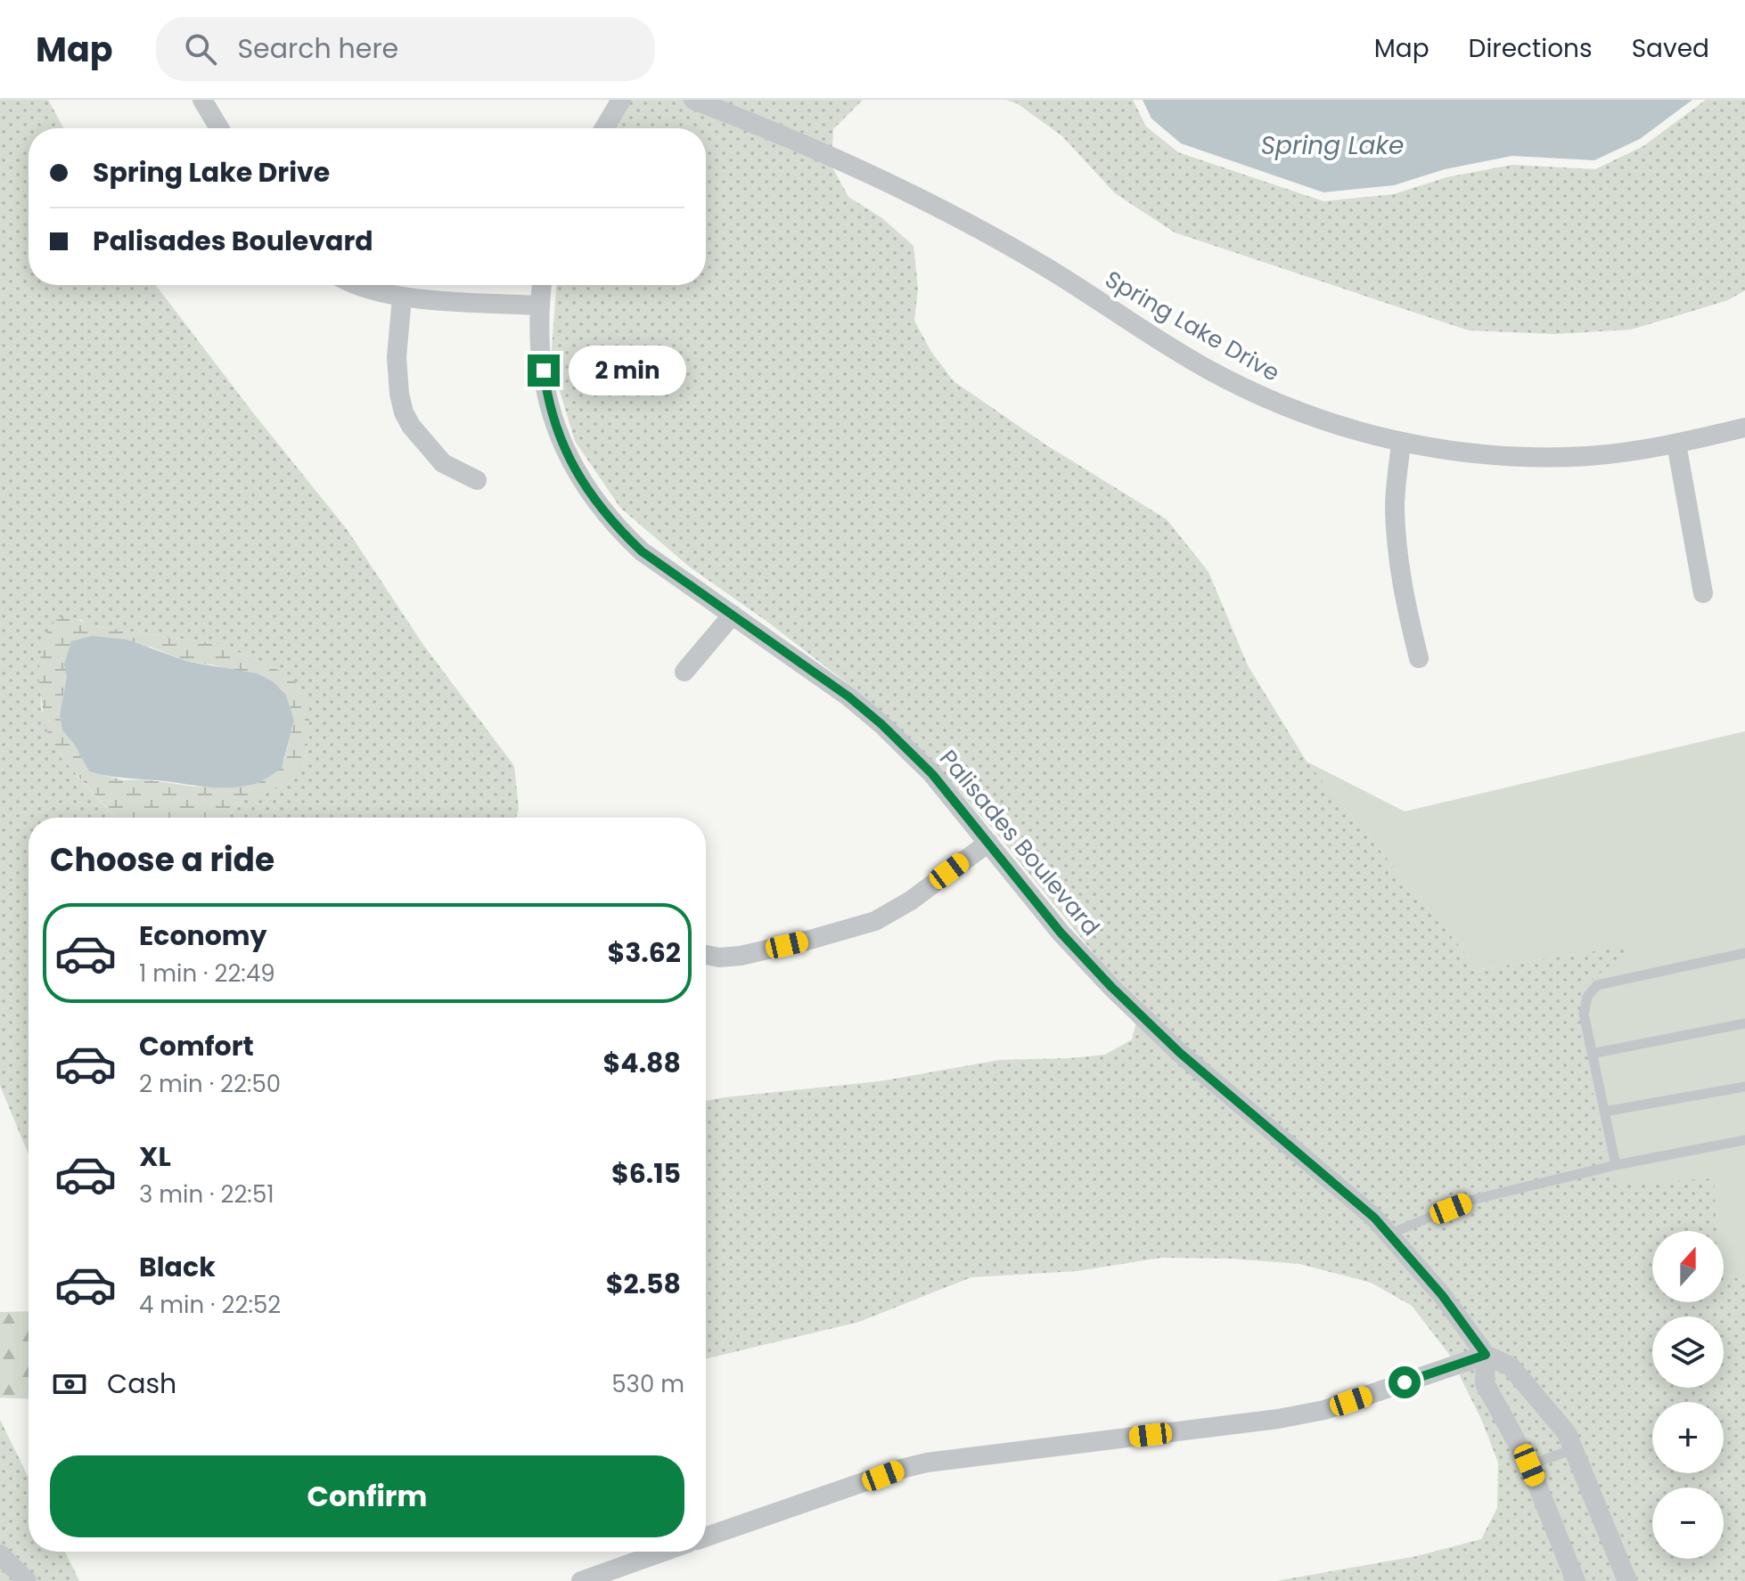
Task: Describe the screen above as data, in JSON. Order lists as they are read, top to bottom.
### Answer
{
  "streets": {
    "street": ["Spring Lake Drive", "Palisades Boulevard"]
  },
  "water": ["Spring Lake"],
  "north": "top",
  "page": {
    "header": "Map",
    "search": "Search here",
    "nav": ["Map", "Directions", "Saved"],
    "banner": ["Spring Lake Drive", "Palisades Boulevard"],
    "bubble": "2 min",
    "heading": "Choose a ride",
    "list": [
      {
        "name": "Economy",
        "note": "1 min · 22:49",
        "value": "$3.62"
      },
      {
        "name": "Comfort",
        "note": "2 min · 22:50",
        "value": "$4.88"
      },
      {
        "name": "XL",
        "note": "3 min · 22:51",
        "value": "$6.15"
      },
      {
        "name": "Black",
        "note": "4 min · 22:52",
        "value": "$2.58"
      }
    ],
    "map_buttons": ["+", "−"],
    "pay": ["Cash", "530 m"],
    "buttons": "Confirm"
  }
}
